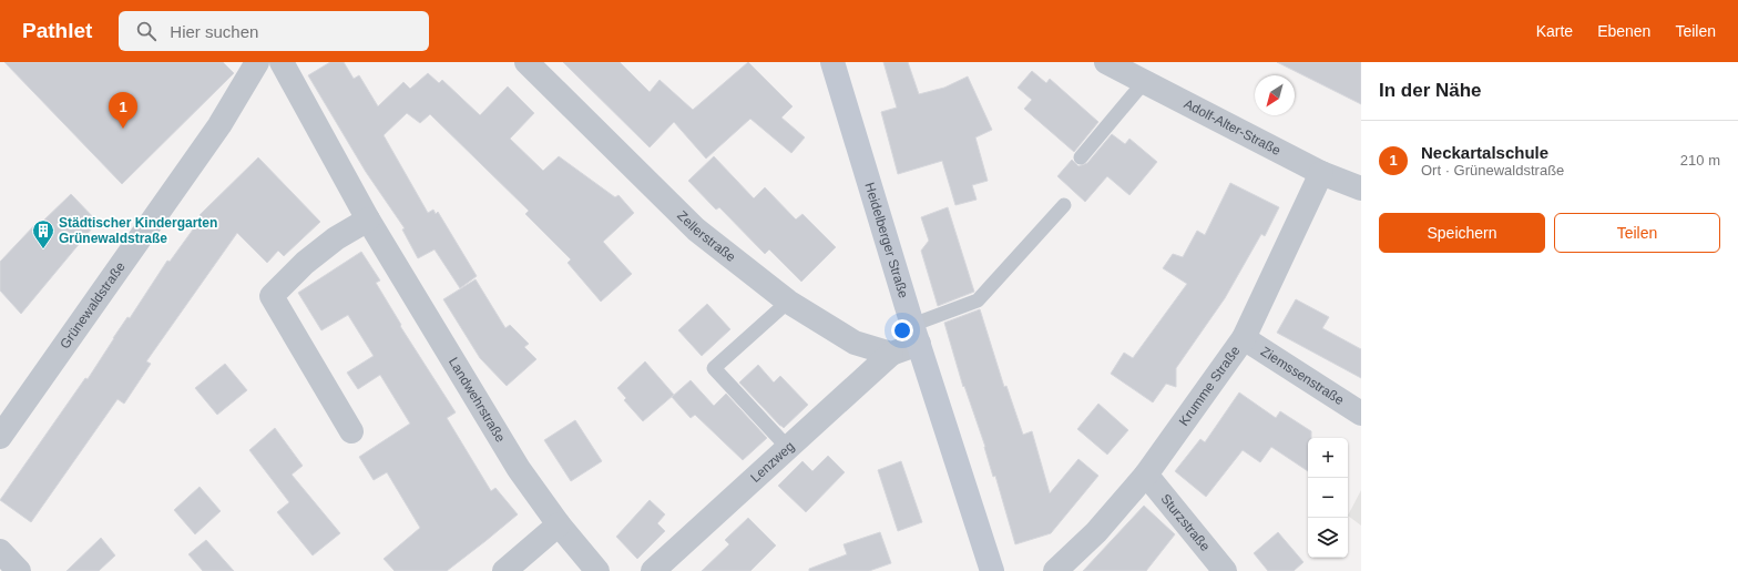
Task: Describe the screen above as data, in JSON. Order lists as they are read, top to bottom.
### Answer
{
  "streets": {
    "main road": ["Heidelberger Straße"],
    "street": [
      "Adolf-Alter-Straße",
      "Zellerstraße",
      "Grünewaldstraße",
      "Ziemssenstraße",
      "Krumme Straße",
      "Landwehrstraße",
      "Lenzweg",
      "Sturzstraße"
    ]
  },
  "crossings": [
    ["Adolf-Alter-Straße", "Krumme Straße"],
    ["Zellerstraße", "Lenzweg"],
    ["Ziemssenstraße", "Krumme Straße"],
    ["Krumme Straße", "Sturzstraße"]
  ],
  "places": {
    "building": ["Städtischer Kindergarten Grünewaldstraße"]
  },
  "north": "bottom left",
  "page": {
    "header": "Pathlet",
    "search": "Hier suchen",
    "nav": ["Karte", "Ebenen", "Teilen"],
    "heading": "In der Nähe",
    "pins": "1",
    "list": [
      {
        "mark": "1",
        "name": "Neckartalschule",
        "note": "Ort · Grünewaldstraße",
        "value": "210 m"
      }
    ],
    "buttons": ["Speichern", "Teilen"],
    "map_buttons": ["+", "−"]
  }
}
